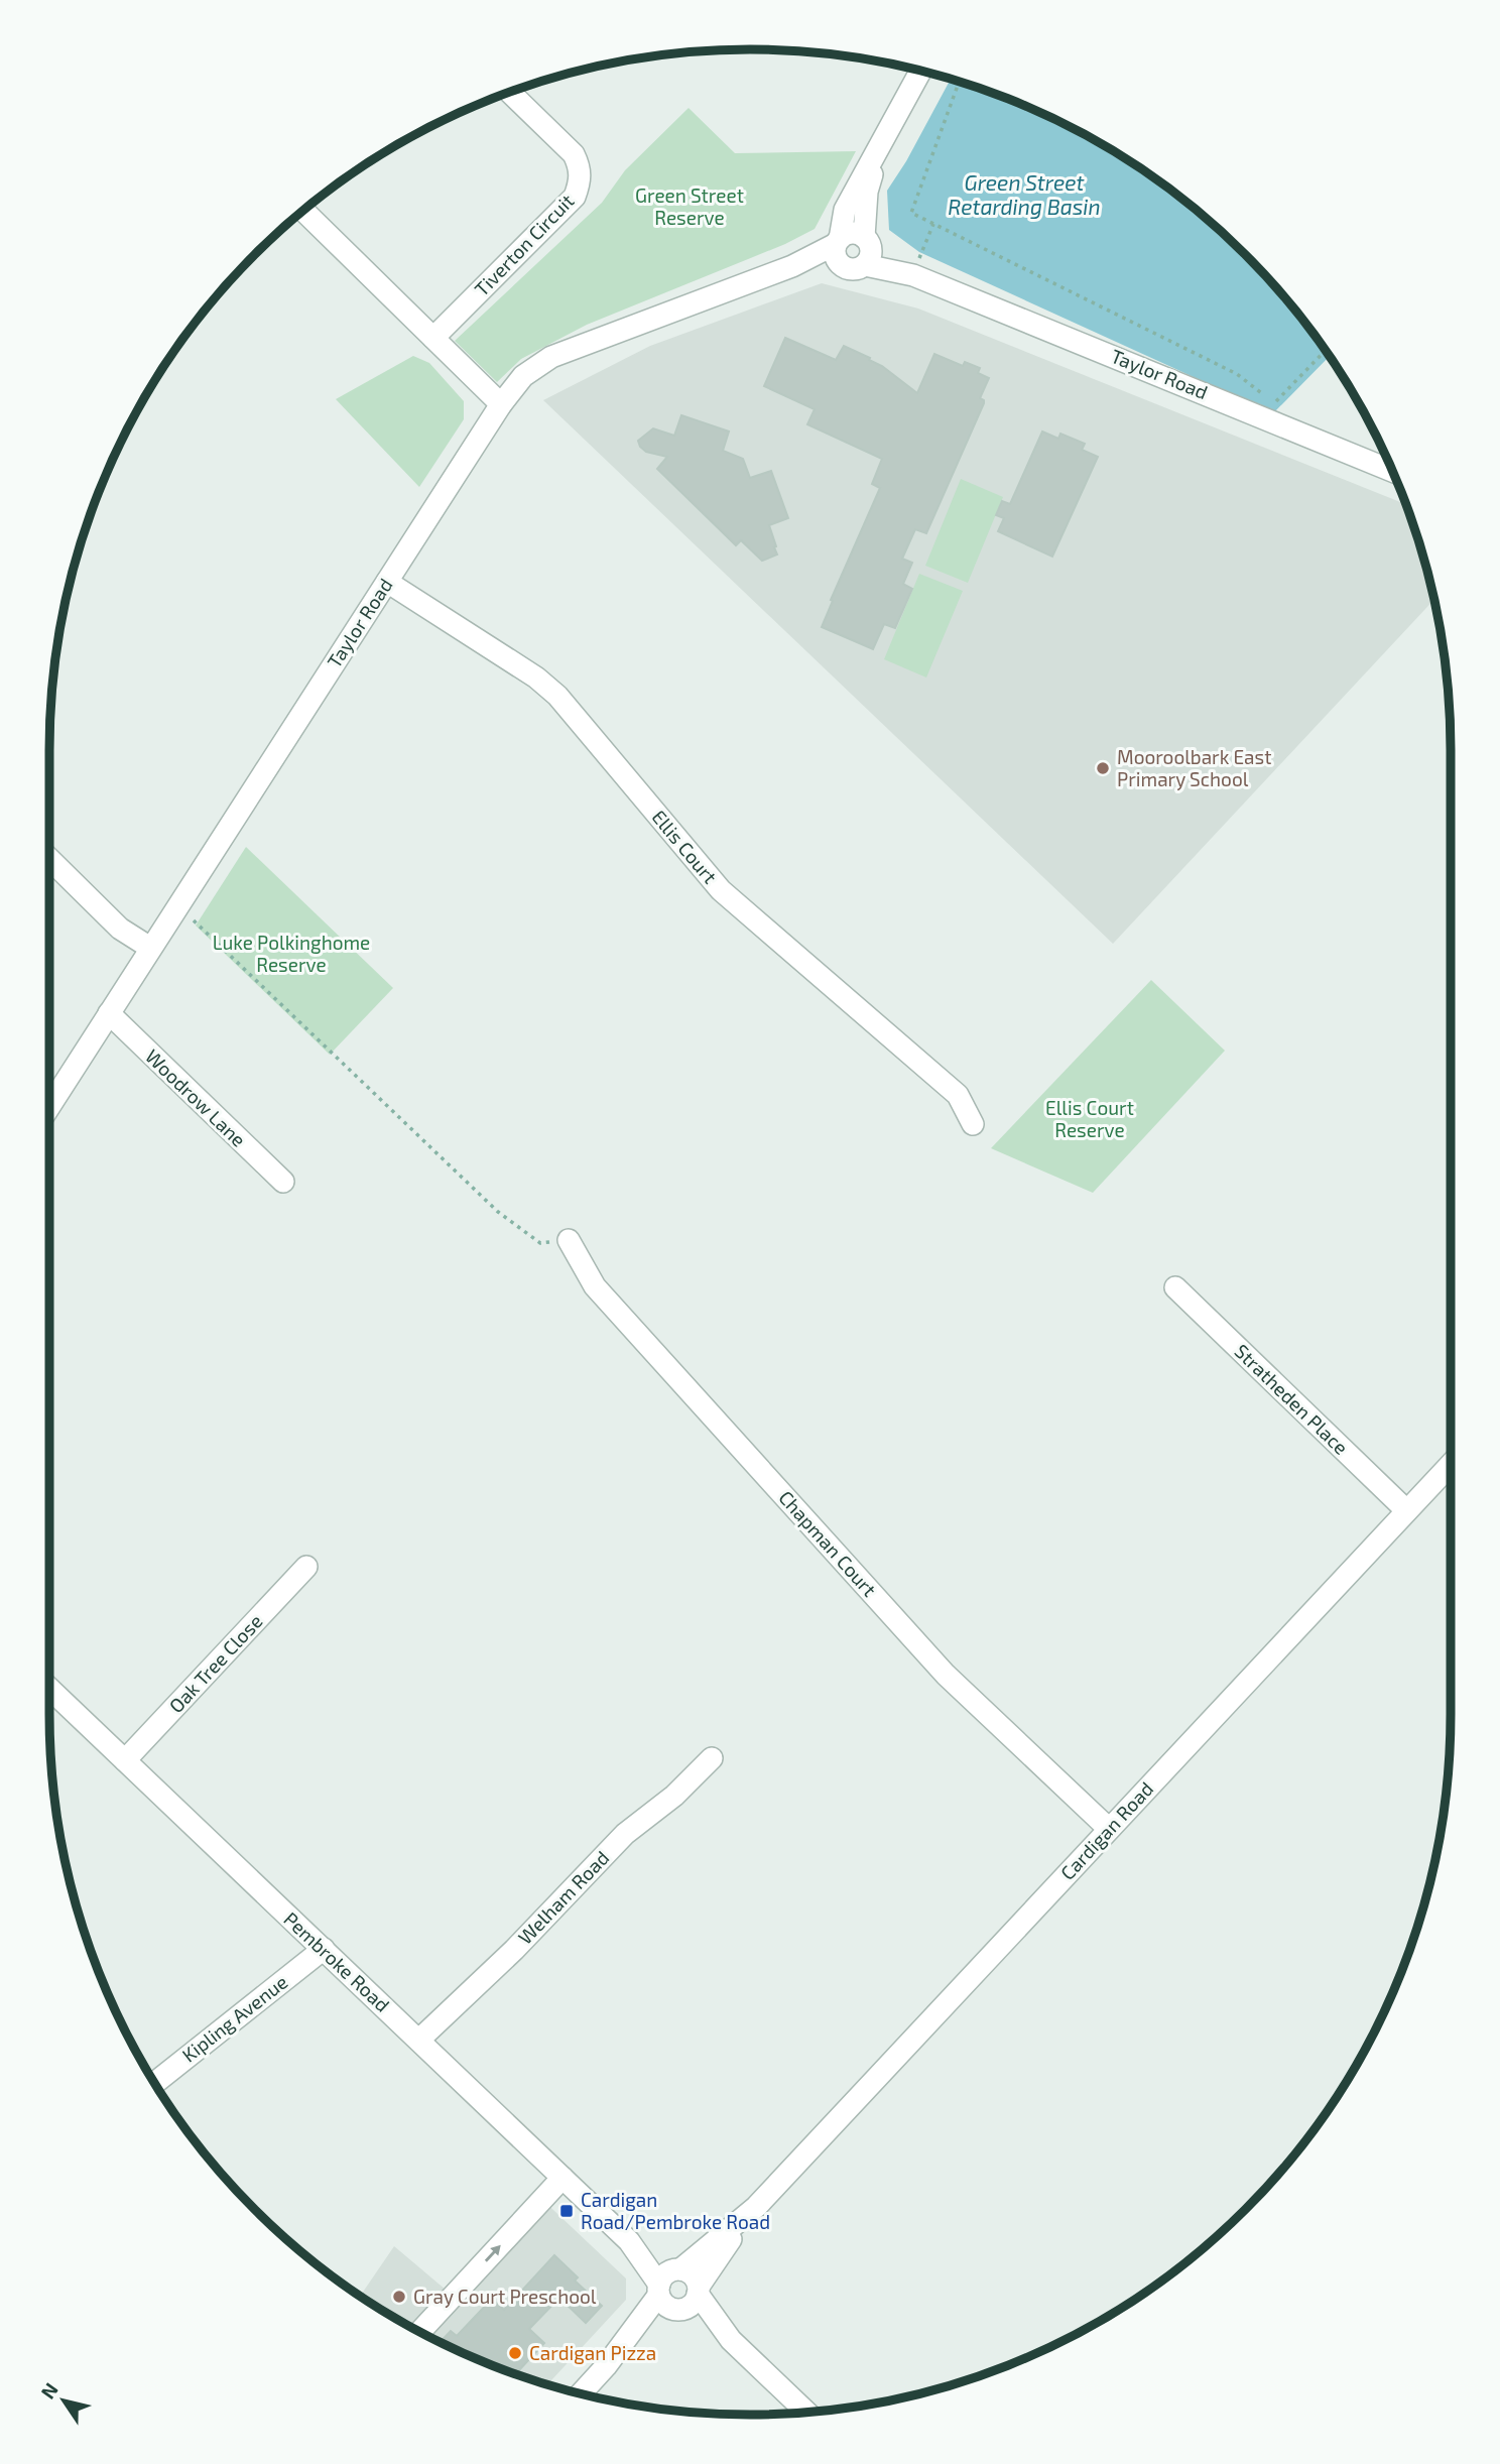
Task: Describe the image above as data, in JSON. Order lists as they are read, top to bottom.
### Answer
{
  "streets": {
    "street": [
      "Tiverton Circuit",
      "Taylor Road",
      "Ellis Court",
      "Woodrow Lane",
      "Stratheden Place",
      "Chapman Court",
      "Oak Tree Close",
      "Cardigan Road",
      "Welham Road",
      "Pembroke Road",
      "Kipling Avenue"
    ]
  },
  "crossings": [
    ["Taylor Road", "Ellis Court"],
    ["Taylor Road", "Woodrow Lane"],
    ["Stratheden Place", "Cardigan Road"],
    ["Chapman Court", "Cardigan Road"],
    ["Oak Tree Close", "Pembroke Road"],
    ["Cardigan Road", "Pembroke Road"],
    ["Welham Road", "Pembroke Road"],
    ["Pembroke Road", "Kipling Avenue"]
  ],
  "water": ["Green Street Retarding Basin"],
  "parks": ["Green Street Reserve", "Luke Polkinghome Reserve", "Ellis Court Reserve"],
  "places": {
    "other": ["Mooroolbark East Primary School", "Gray Court Preschool", "Cardigan Pizza"],
    "transit": ["Cardigan Road/Pembroke Road"]
  },
  "north": "top left"
}
